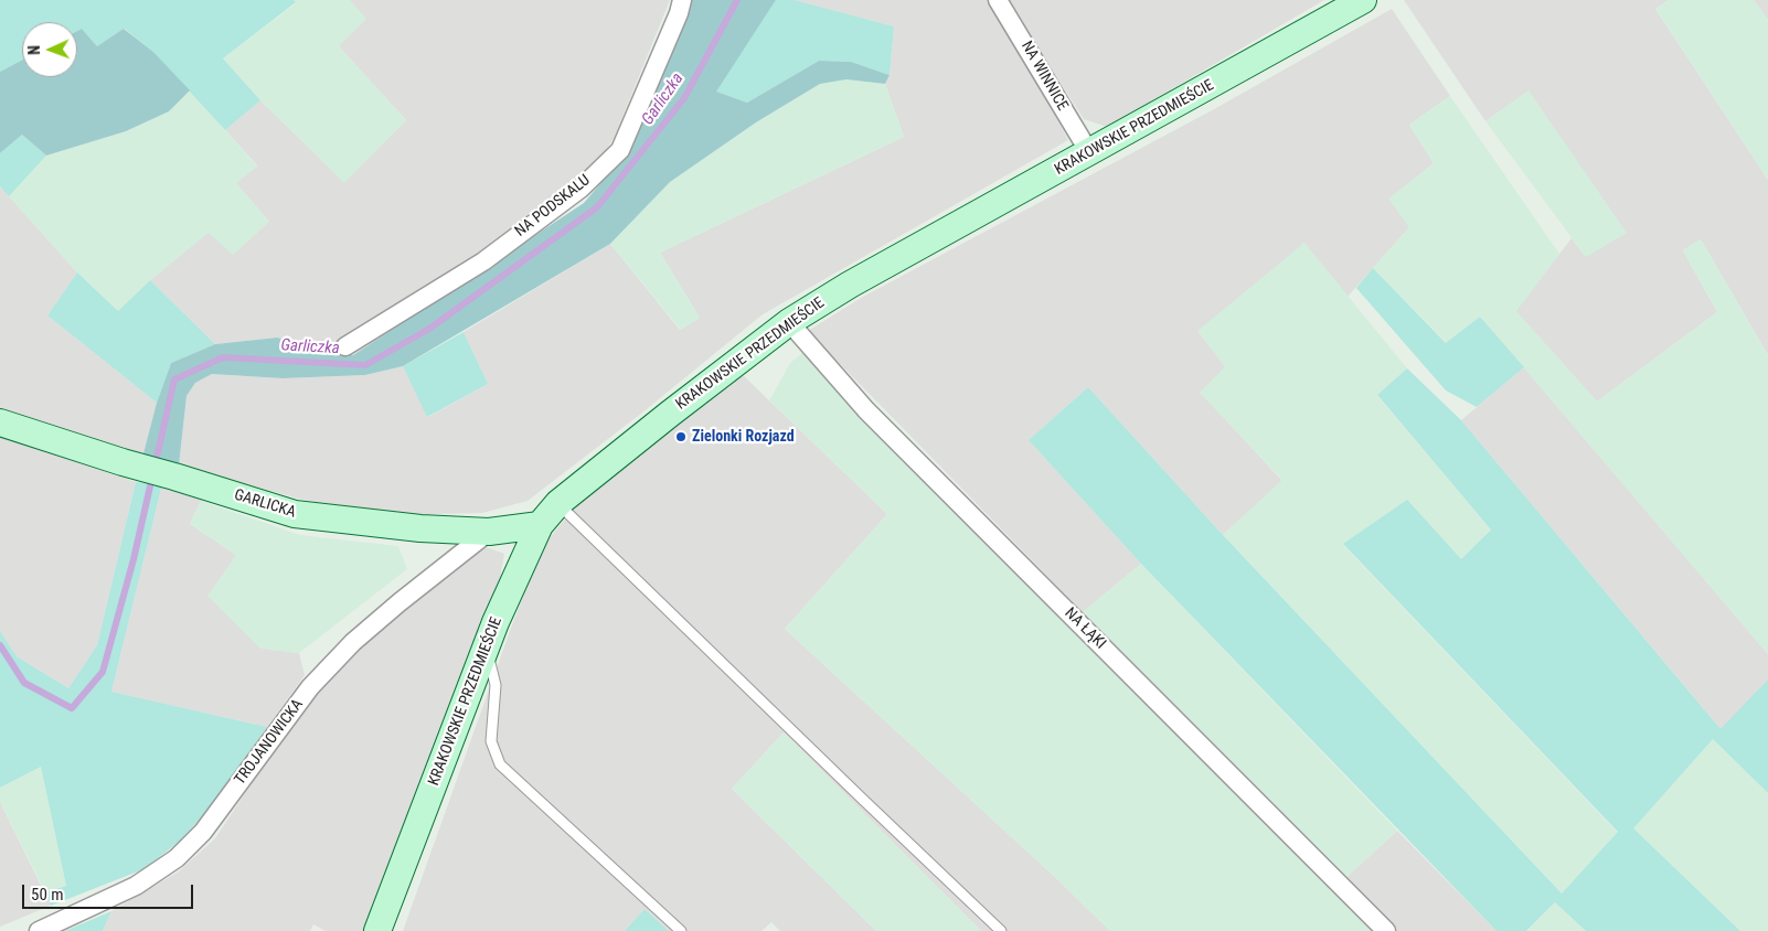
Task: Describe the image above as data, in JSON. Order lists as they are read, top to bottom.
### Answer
{
  "streets": {
    "main road": ["KRAKOWSKIE PRZEDMIEŚCIE", "GARLICKA"],
    "street": [
      "NA WINNICE",
      "NA PODSKALU",
      "NA ŁĄKI",
      "TROJANOWICKA"
    ]
  },
  "crossings": [
    ["NA WINNICE", "KRAKOWSKIE PRZEDMIEŚCIE"],
    ["KRAKOWSKIE PRZEDMIEŚCIE", "GARLICKA"],
    ["KRAKOWSKIE PRZEDMIEŚCIE", "NA ŁĄKI"],
    ["GARLICKA", "TROJANOWICKA"]
  ],
  "water": ["Garliczka"],
  "places": ["Zielonki Rozjazd"],
  "scale_bar": "50 m",
  "north": "left"
}
